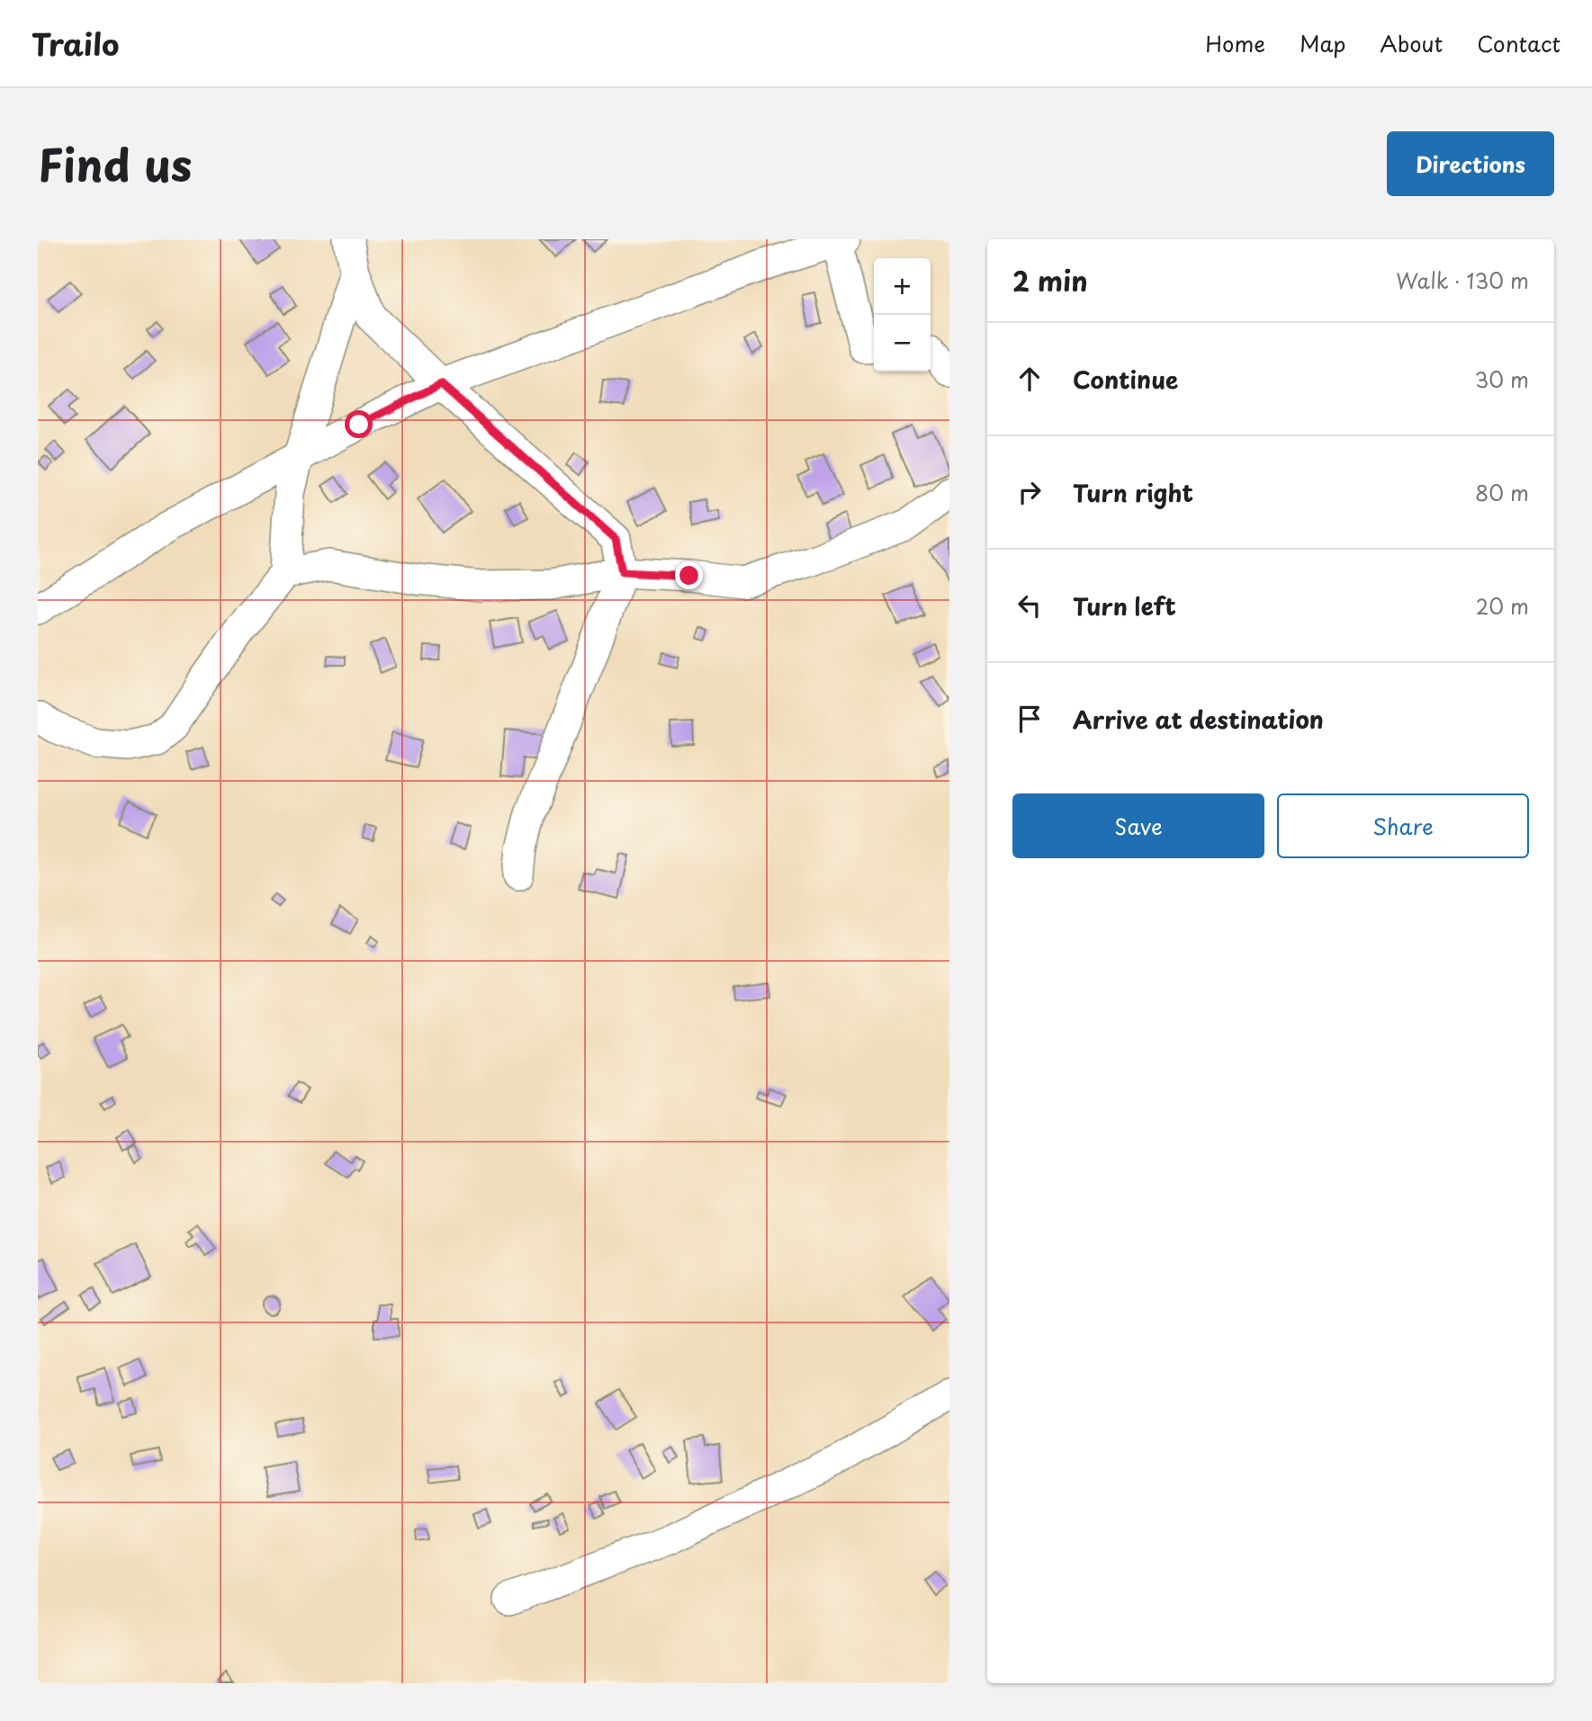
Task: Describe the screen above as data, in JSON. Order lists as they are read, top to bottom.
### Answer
{
  "page": {
    "header": "Trailo",
    "nav": [
      "Home",
      "Map",
      "About",
      "Contact"
    ],
    "title": "Find us",
    "buttons": [
      "Directions",
      ["Save", "Share"]
    ],
    "heading": ["2 min", "Walk · 130 m"],
    "map_buttons": ["+", "−"],
    "list": [
      ["Continue", "30 m"],
      ["Turn right", "80 m"],
      ["Turn left", "20 m"],
      "Arrive at destination"
    ]
  }
}
